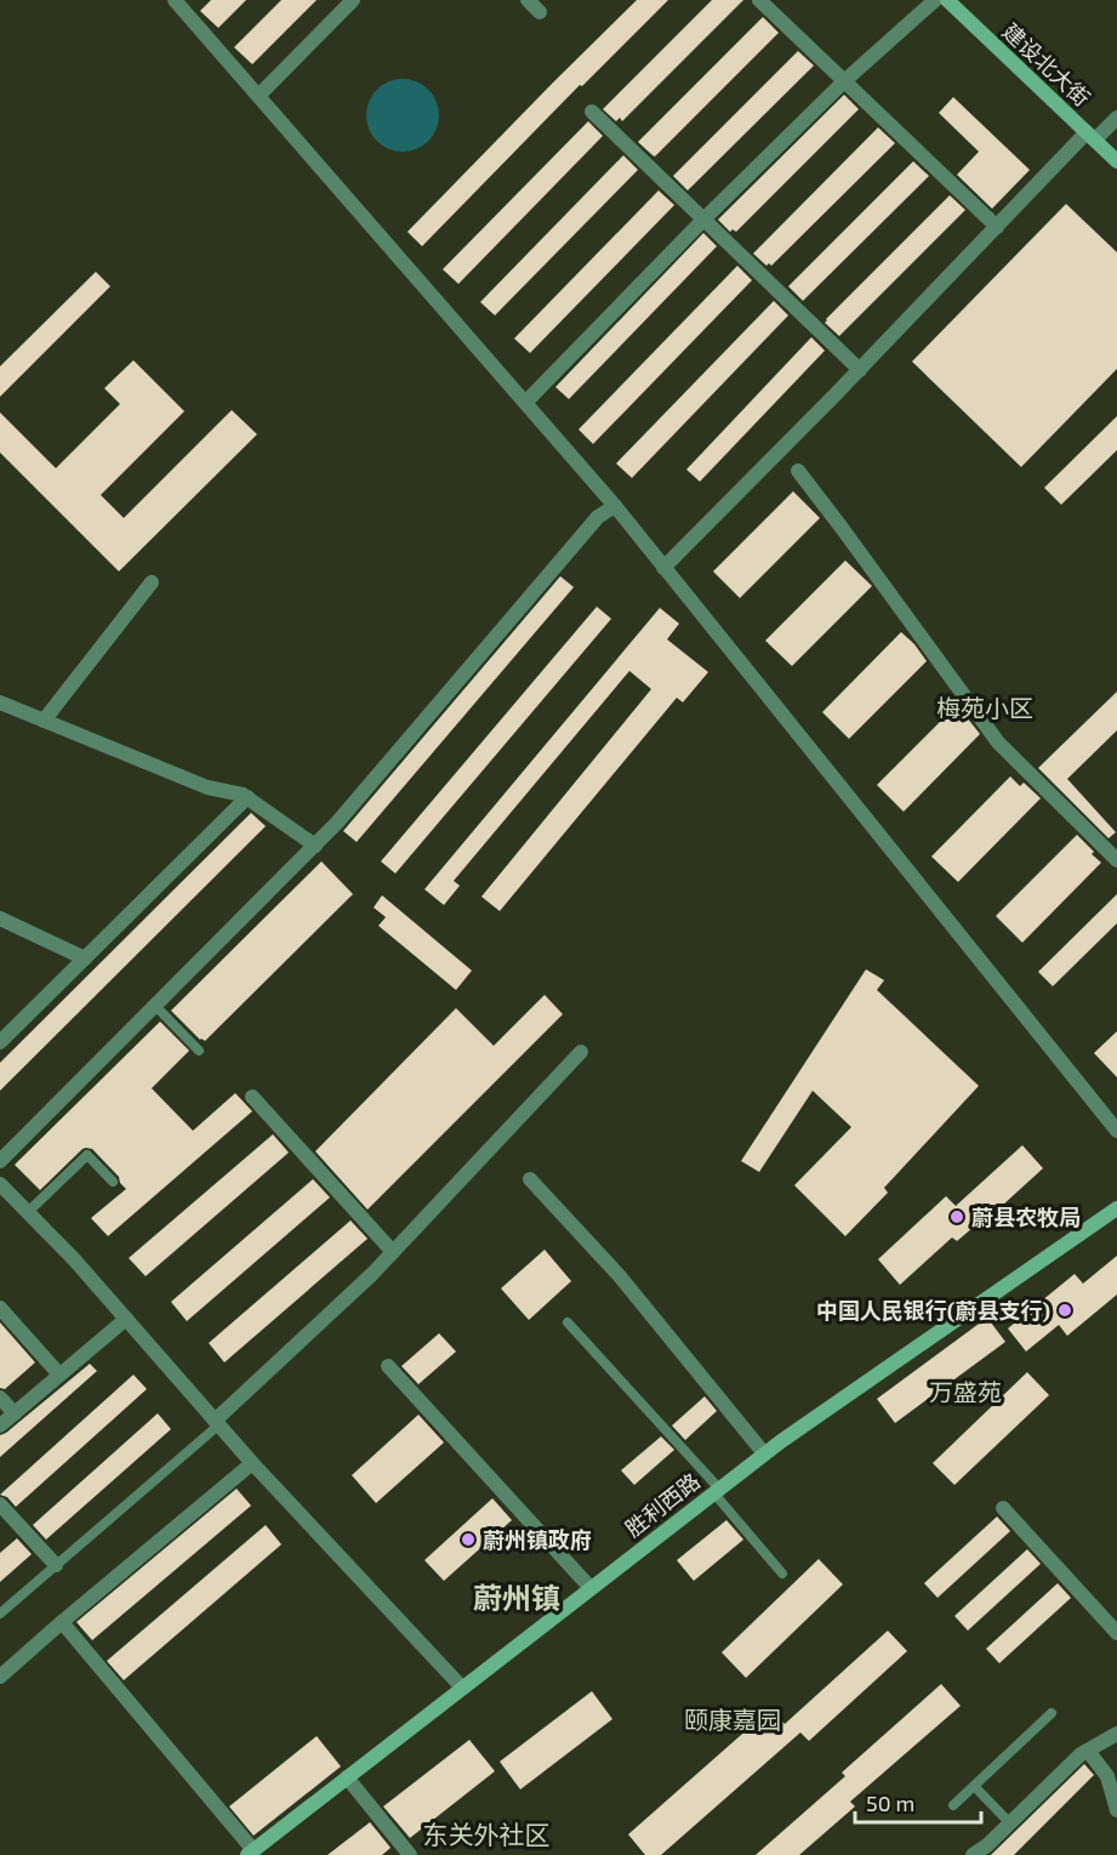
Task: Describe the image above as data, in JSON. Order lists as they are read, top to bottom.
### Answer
{
  "streets": {
    "main road": ["建设北大街", "胜利西路"]
  },
  "districts": [
    "梅苑小区",
    "万盛苑",
    "蔚州镇",
    "颐康嘉园",
    "东关外社区"
  ],
  "places": ["蔚县农牧局", "中国人民银行(蔚县支行)", "蔚州镇政府"],
  "scale_bar": "50 m"
}
